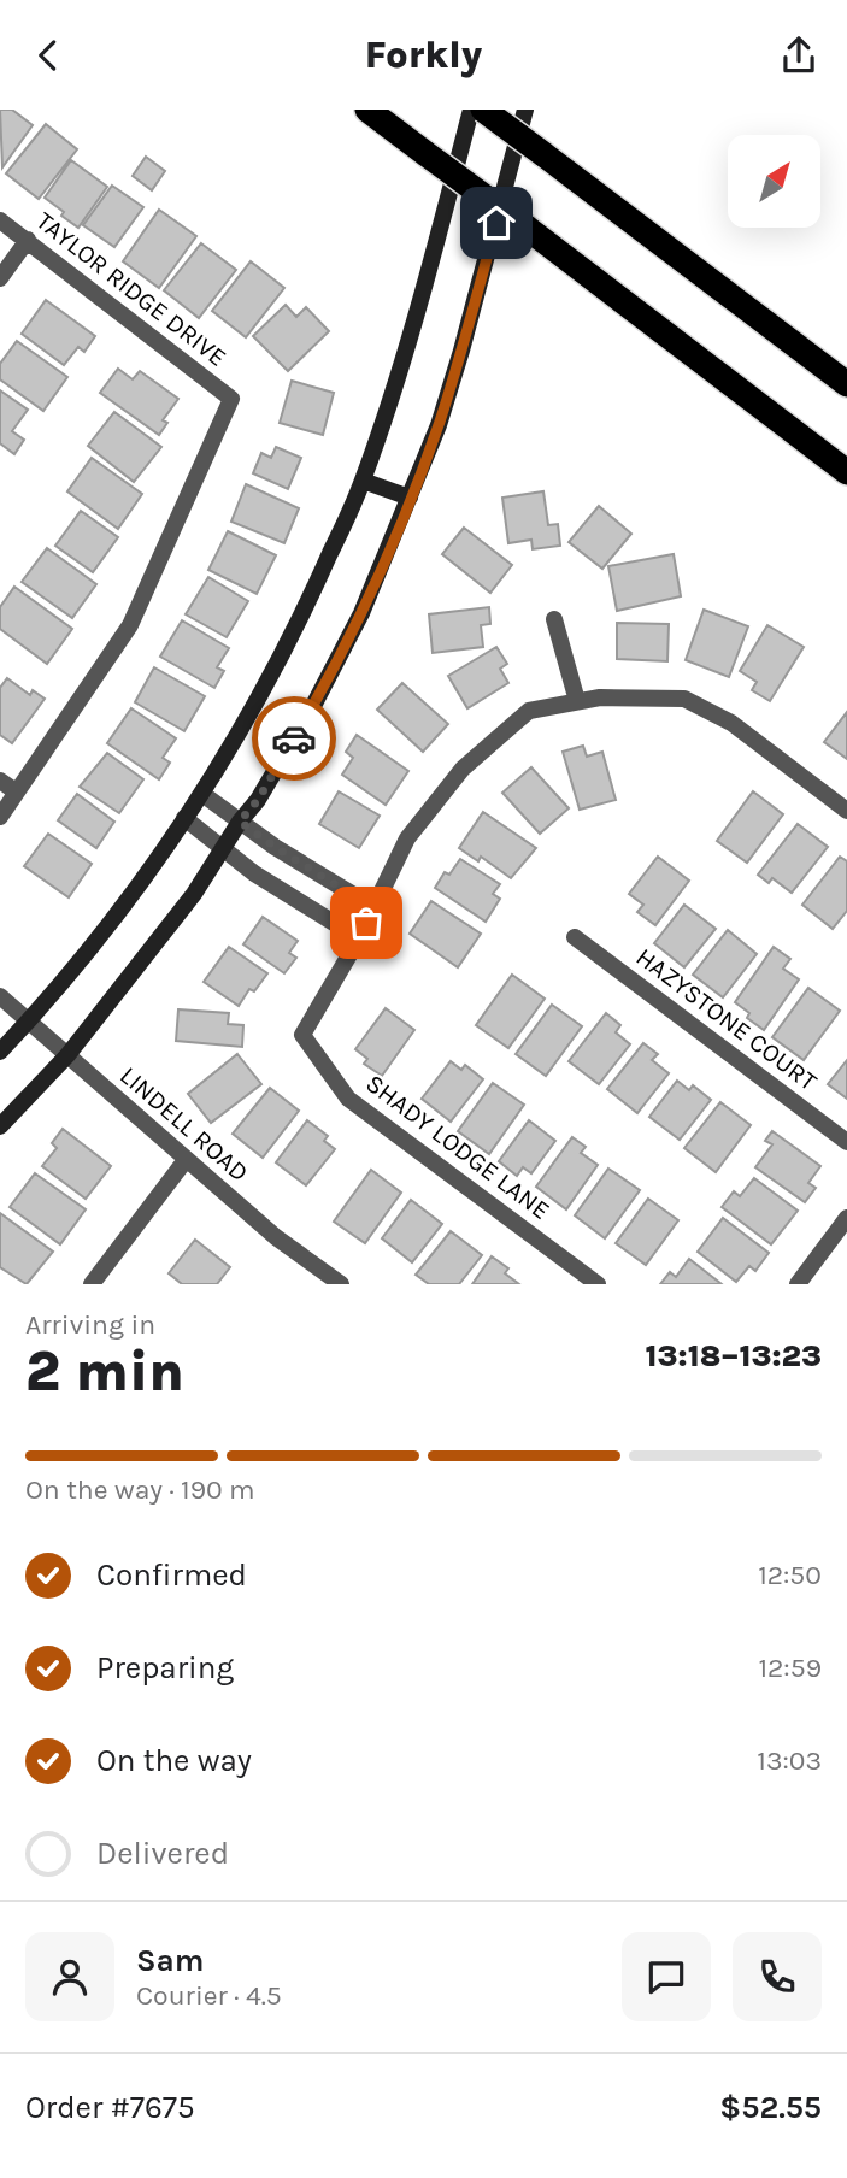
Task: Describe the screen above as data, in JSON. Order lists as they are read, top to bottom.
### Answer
{
  "streets": {
    "street": [
      "TAYLOR RIDGE DRIVE",
      "HAZYSTONE COURT",
      "LINDELL ROAD",
      "SHADY LODGE LANE"
    ]
  },
  "north": "top right",
  "page": {
    "header": "Forkly",
    "heading": ["2 min", "Arriving in", "13:18–13:23"],
    "panel": [
      "Sam",
      "Courier · 4.5",
      "Order #7675",
      "$52.55"
    ],
    "bar": "On the way · 190 m",
    "list": [
      ["Confirmed", "12:50"],
      ["Preparing", "12:59"],
      ["On the way", "13:03"],
      "Delivered"
    ]
  }
}
